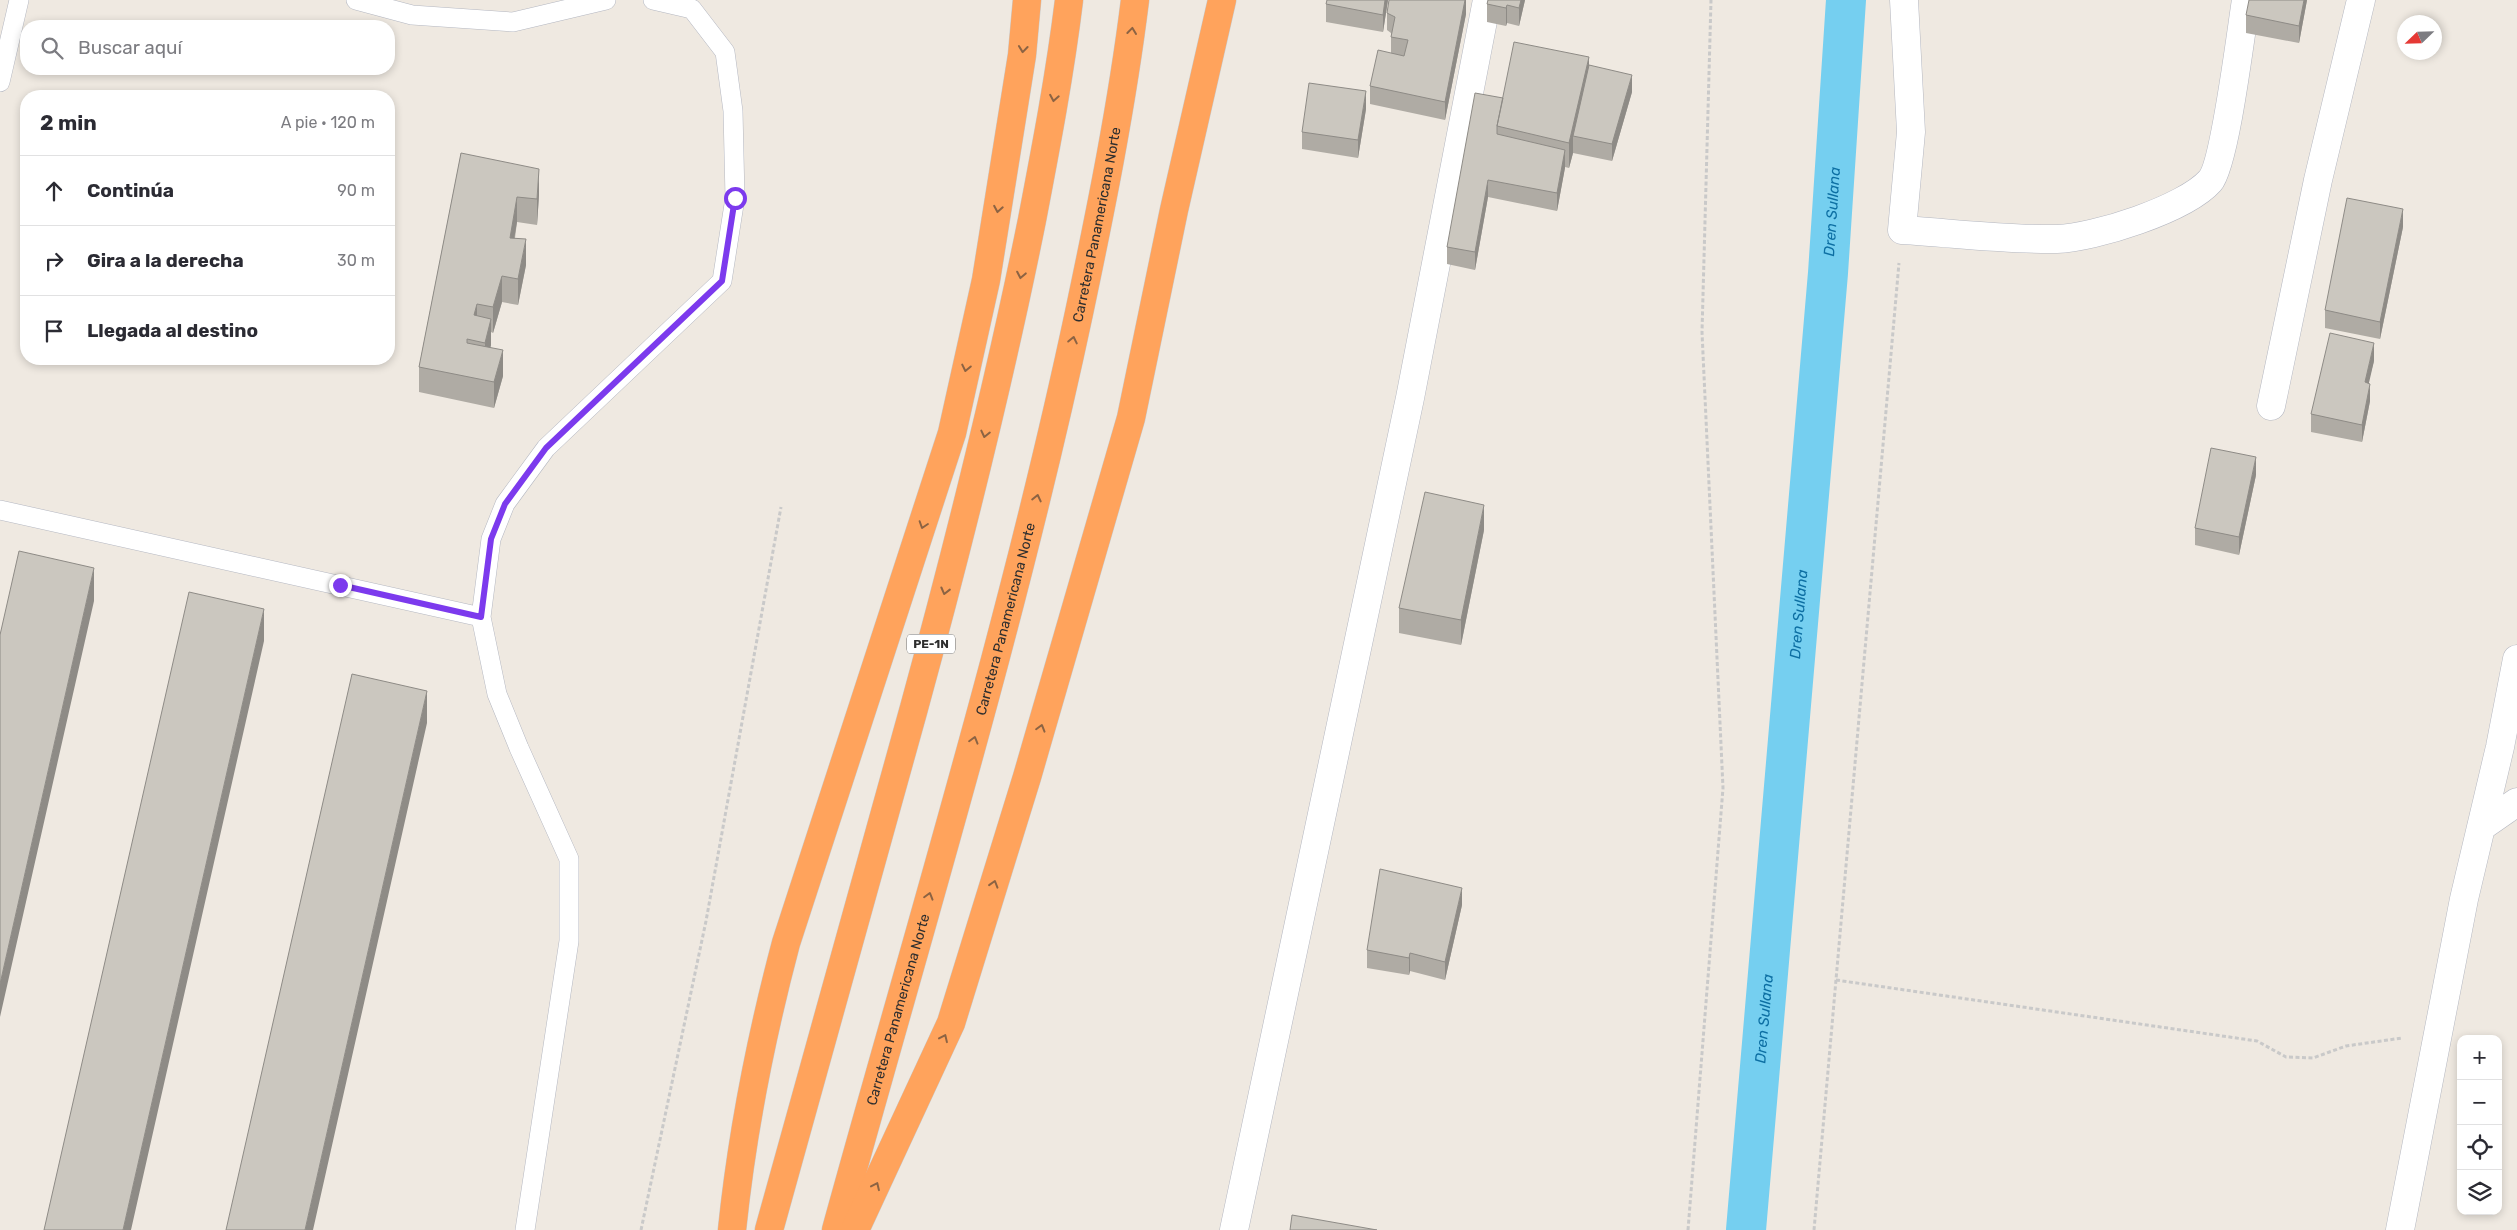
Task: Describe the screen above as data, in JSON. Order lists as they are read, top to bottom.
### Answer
{
  "streets": {
    "highway": ["Carretera Panamericana Norte", "PE-1N"]
  },
  "water": ["Dren Sullana"],
  "north": "bottom left",
  "page": {
    "search": "Buscar aquí",
    "heading": ["2 min", "A pie · 120 m"],
    "list": [
      ["Continúa", "90 m"],
      ["Gira a la derecha", "30 m"],
      "Llegada al destino"
    ],
    "map_buttons": ["+", "−"]
  }
}
